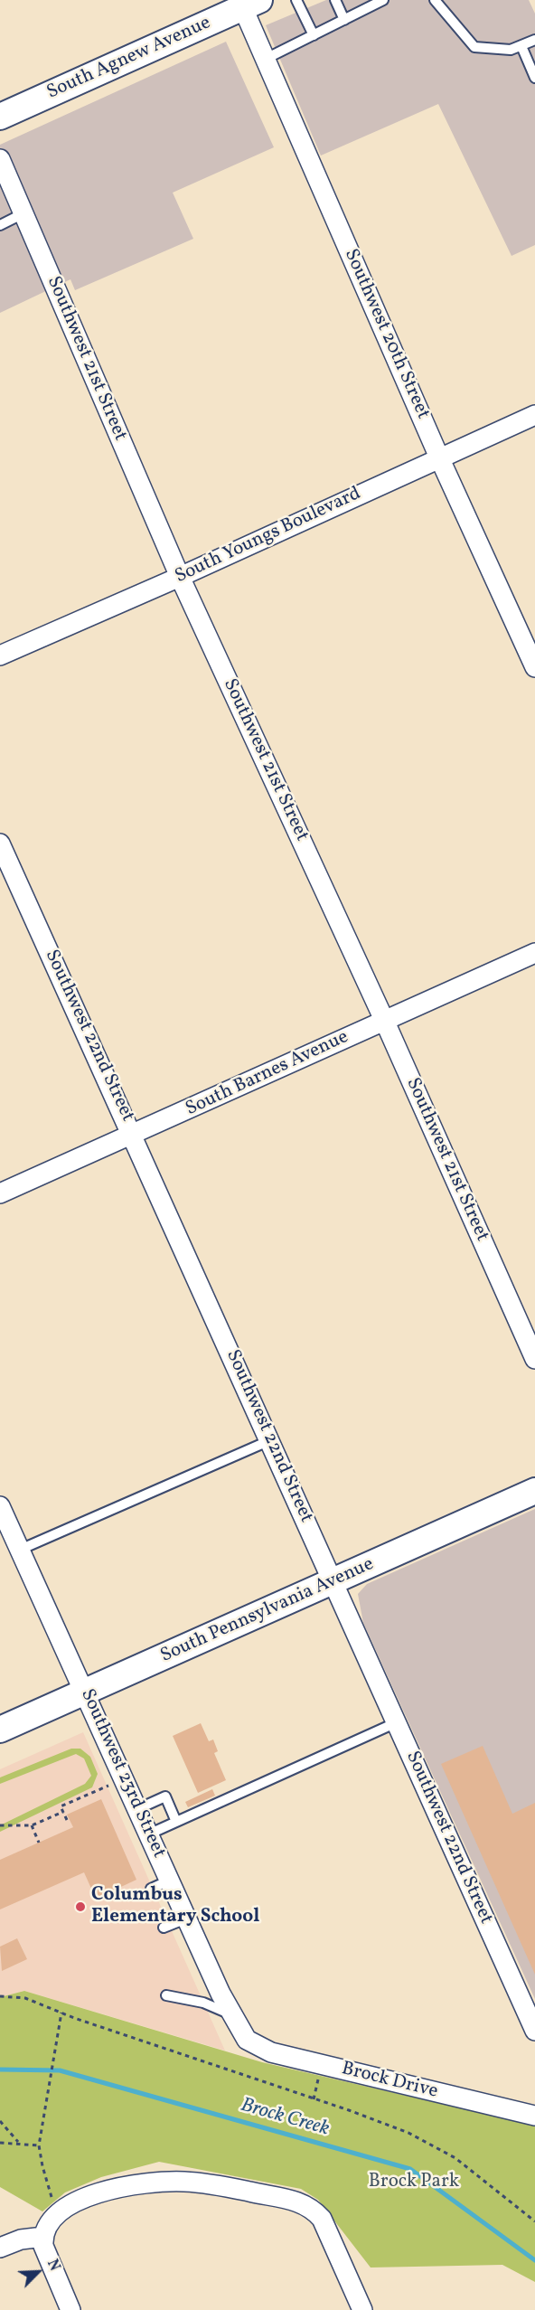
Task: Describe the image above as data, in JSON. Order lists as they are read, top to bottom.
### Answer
{
  "streets": {
    "main road": ["South Agnew Avenue", "South Pennsylvania Avenue"],
    "street": [
      "Southwest 20th Street",
      "Southwest 21st Street",
      "South Youngs Boulevard",
      "Southwest 22nd Street",
      "South Barnes Avenue",
      "Southwest 23rd Street",
      "Brock Drive"
    ]
  },
  "crossings": [
    ["South Agnew Avenue", "Southwest 20th Street"],
    ["Southwest 20th Street", "South Youngs Boulevard"],
    ["Southwest 21st Street", "South Youngs Boulevard"],
    ["Southwest 21st Street", "South Barnes Avenue"],
    ["Southwest 22nd Street", "South Barnes Avenue"],
    ["Southwest 22nd Street", "South Pennsylvania Avenue"],
    ["South Pennsylvania Avenue", "Southwest 23rd Street"],
    ["Southwest 23rd Street", "Brock Drive"]
  ],
  "water": ["Brock Creek"],
  "parks": ["Brock Park"],
  "places": ["Columbus Elementary School"],
  "north": "top right"
}
